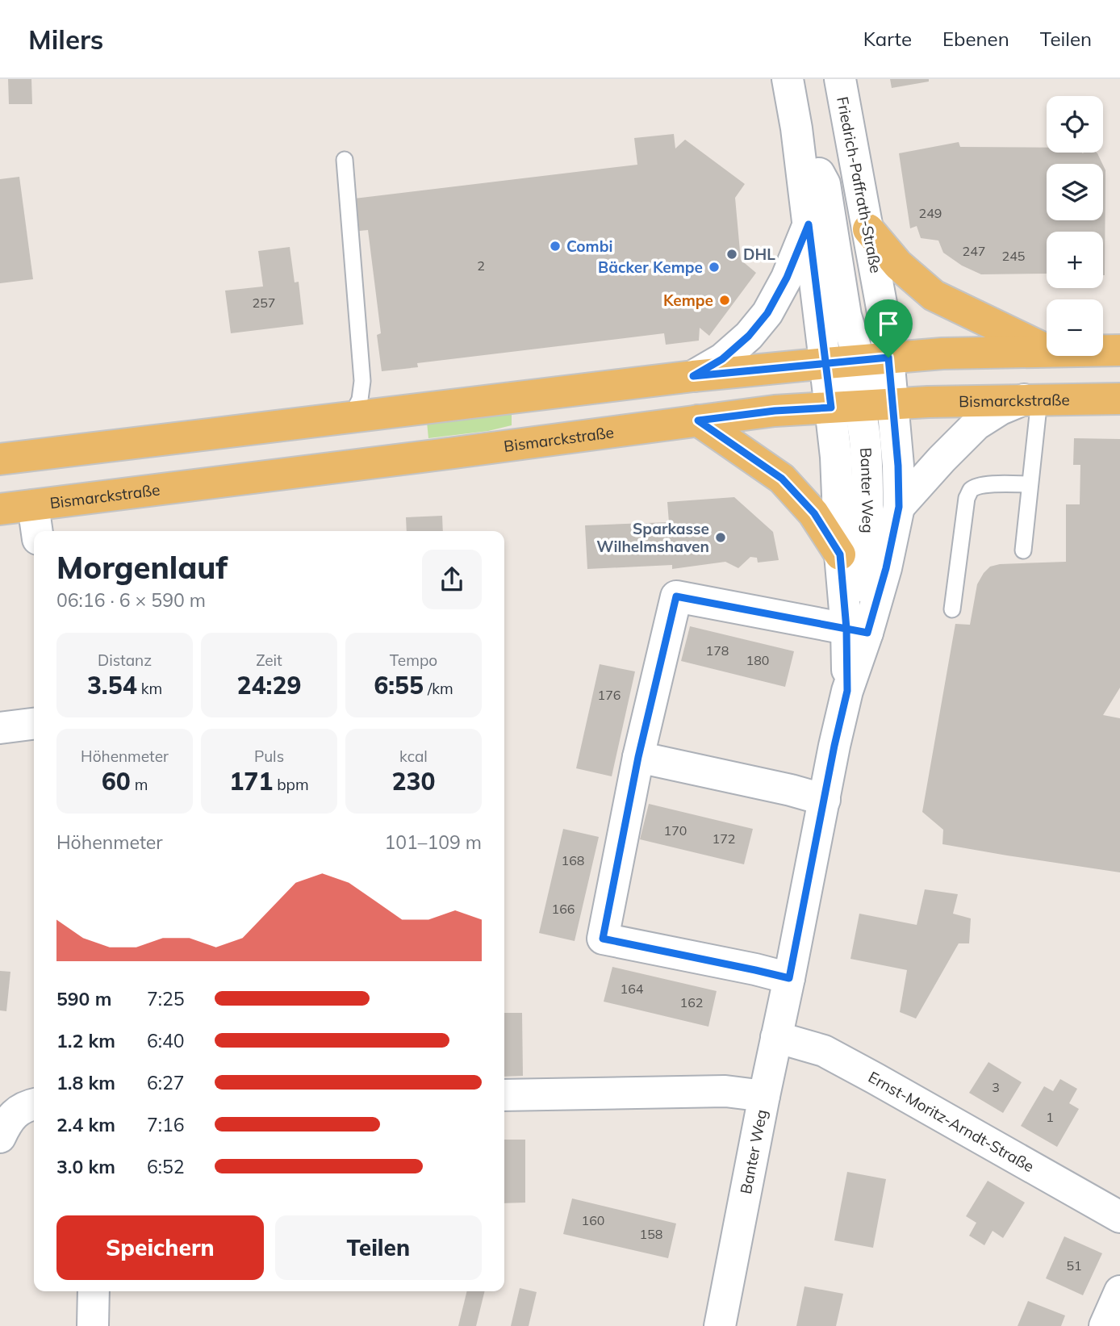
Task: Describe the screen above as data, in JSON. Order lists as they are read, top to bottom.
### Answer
{
  "streets": {
    "main road": [
      "Friedrich-Paffrath-Straße",
      "Bismarckstraße",
      "Banter Weg",
      "Ernst-Moritz-Arndt-Straße"
    ]
  },
  "crossings": [
    ["Friedrich-Paffrath-Straße", "Banter Weg"],
    ["Bismarckstraße", "Banter Weg"],
    ["Banter Weg", "Ernst-Moritz-Arndt-Straße"]
  ],
  "places": [
    "Combi",
    "DHL",
    "Bäcker Kempe",
    "Kempe",
    "Sparkasse Wilhelmshaven"
  ],
  "house_numbers": [
    "249",
    "247",
    "245",
    "2",
    "257",
    "178",
    "180",
    "176",
    "170",
    "172",
    "168",
    "166",
    "164",
    "162",
    "3",
    "1",
    "160",
    "158",
    "51"
  ],
  "page": {
    "header": "Milers",
    "nav": ["Karte", "Ebenen", "Teilen"],
    "map_buttons": ["+", "−"],
    "heading": ["Morgenlauf", "06:16 · 6 × 590 m"],
    "stats": [
      ["Distanz", "3.54 km"],
      ["Zeit", "24:29"],
      ["Tempo", "6:55 /km"],
      ["Höhenmeter", "60 m"],
      ["Puls", "171 bpm"],
      ["kcal", "230"]
    ],
    "chart": ["Höhenmeter", "101–109 m"],
    "list": [
      {
        "name": "590 m",
        "note": "7:25"
      },
      {
        "name": "1.2 km",
        "note": "6:40"
      },
      {
        "name": "1.8 km",
        "note": "6:27"
      },
      {
        "name": "2.4 km",
        "note": "7:16"
      },
      {
        "name": "3.0 km",
        "note": "6:52"
      }
    ],
    "buttons": ["Speichern", "Teilen"]
  }
}
